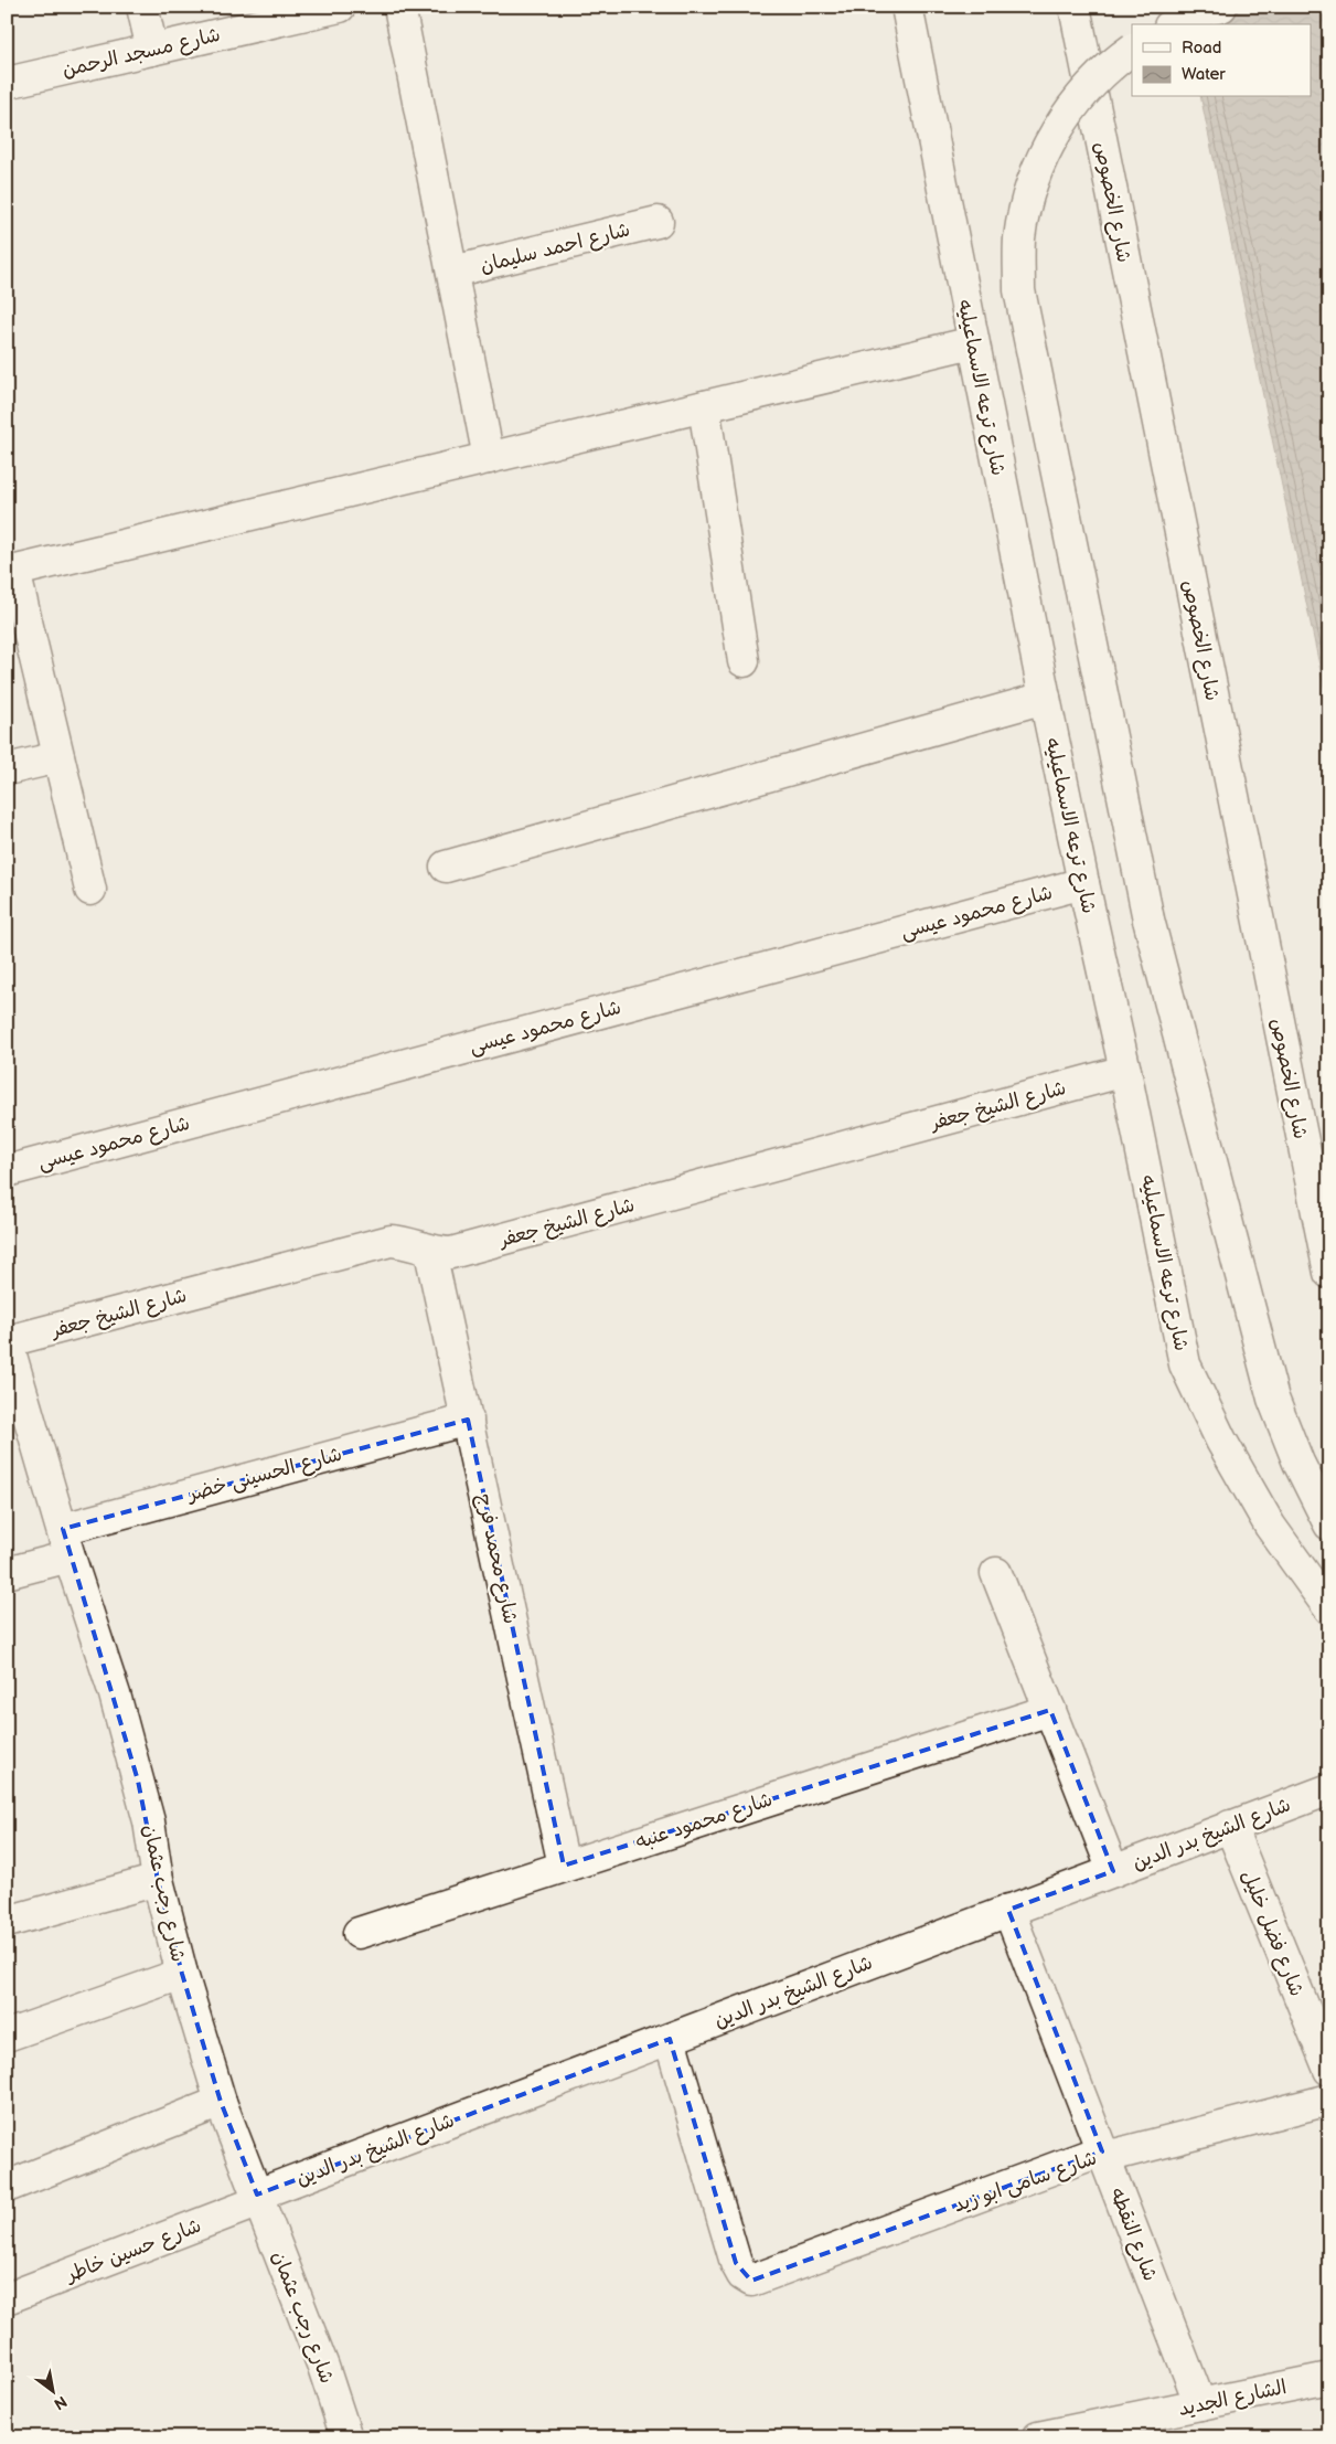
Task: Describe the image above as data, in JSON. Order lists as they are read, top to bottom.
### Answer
{
  "streets": {
    "street": [
      "شارع مسجد الرحمن",
      "شارع الخصوص",
      "شارع احمد سليمان",
      "شارع ترعه الاسماعيليه",
      "شارع محمود عيسى",
      "شارع الشيخ جعفر",
      "شارع الحسينى خضر",
      "شارع محمد فرج",
      "شارع محمود عنبه",
      "شارع الشيخ بدر الدين",
      "شارع رجب عثمان",
      "شارع فضل خليل",
      "شارع سامى ابو زيد",
      "شارع النقطه",
      "شارع حسين خاطر",
      "الشارع الجديد"
    ]
  },
  "crossings": [
    ["شارع ترعه الاسماعيليه", "شارع محمود عيسى"],
    ["شارع ترعه الاسماعيليه", "شارع الشيخ جعفر"],
    ["شارع الشيخ جعفر", "شارع محمد فرج"],
    ["شارع الشيخ جعفر", "شارع رجب عثمان"],
    ["شارع الحسينى خضر", "شارع محمد فرج"],
    ["شارع الحسينى خضر", "شارع رجب عثمان"],
    ["شارع محمد فرج", "شارع محمود عنبه"],
    ["شارع الشيخ بدر الدين", "شارع رجب عثمان"],
    ["شارع الشيخ بدر الدين", "شارع فضل خليل"],
    ["شارع الشيخ بدر الدين", "شارع سامى ابو زيد"],
    ["شارع الشيخ بدر الدين", "شارع النقطه"],
    ["شارع الشيخ بدر الدين", "شارع حسين خاطر"],
    ["شارع رجب عثمان", "شارع حسين خاطر"],
    ["شارع سامى ابو زيد", "شارع النقطه"],
    ["شارع النقطه", "الشارع الجديد"]
  ],
  "legend": ["Road", "Water"],
  "north": "bottom right"
}
